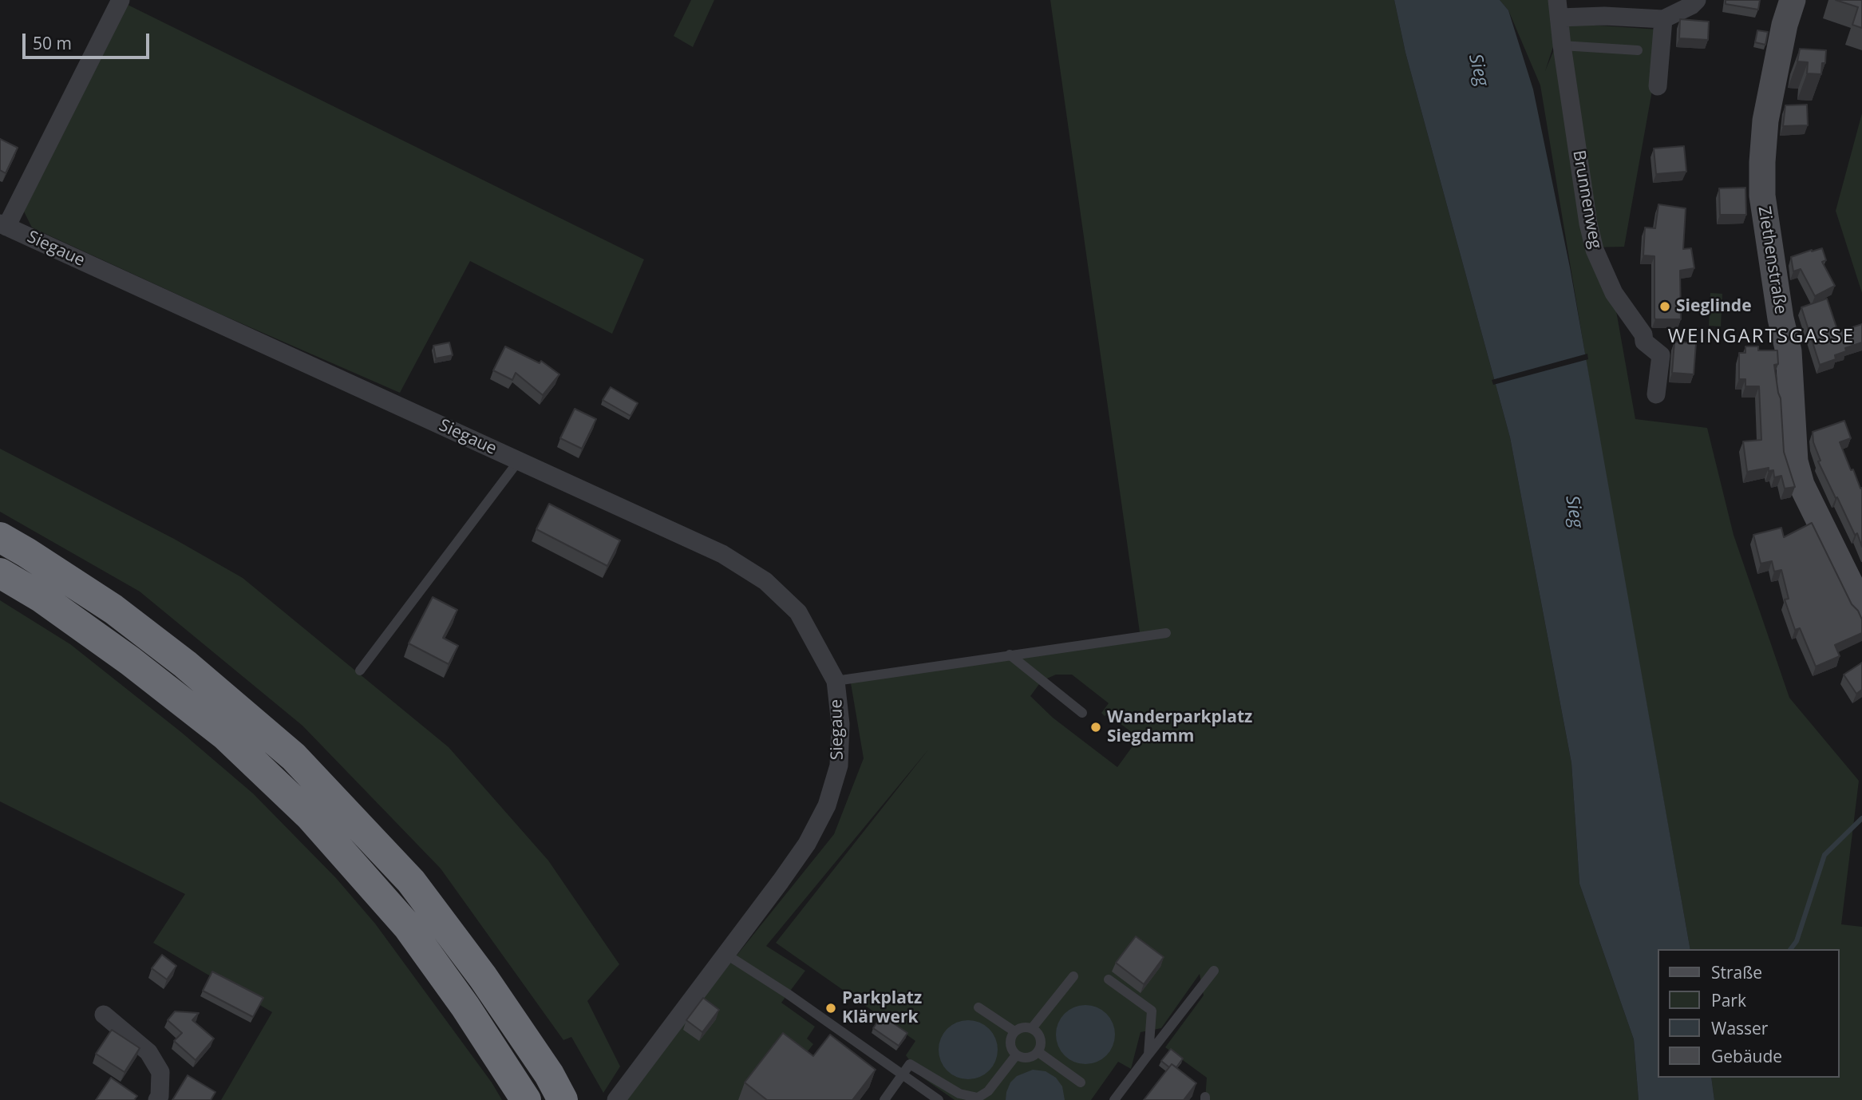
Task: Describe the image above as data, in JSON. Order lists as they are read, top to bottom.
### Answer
{
  "streets": {
    "main road": ["Ziethenstraße"],
    "street": ["Brunnenweg", "Siegaue"]
  },
  "districts": ["WEINGARTSGASSE"],
  "water": ["Sieg"],
  "places": ["Sieglinde", "Wanderparkplatz Siegdamm", "Parkplatz Klärwerk"],
  "legend": [
    "Straße",
    "Park",
    "Wasser",
    "Gebäude"
  ],
  "scale_bar": "50 m"
}
